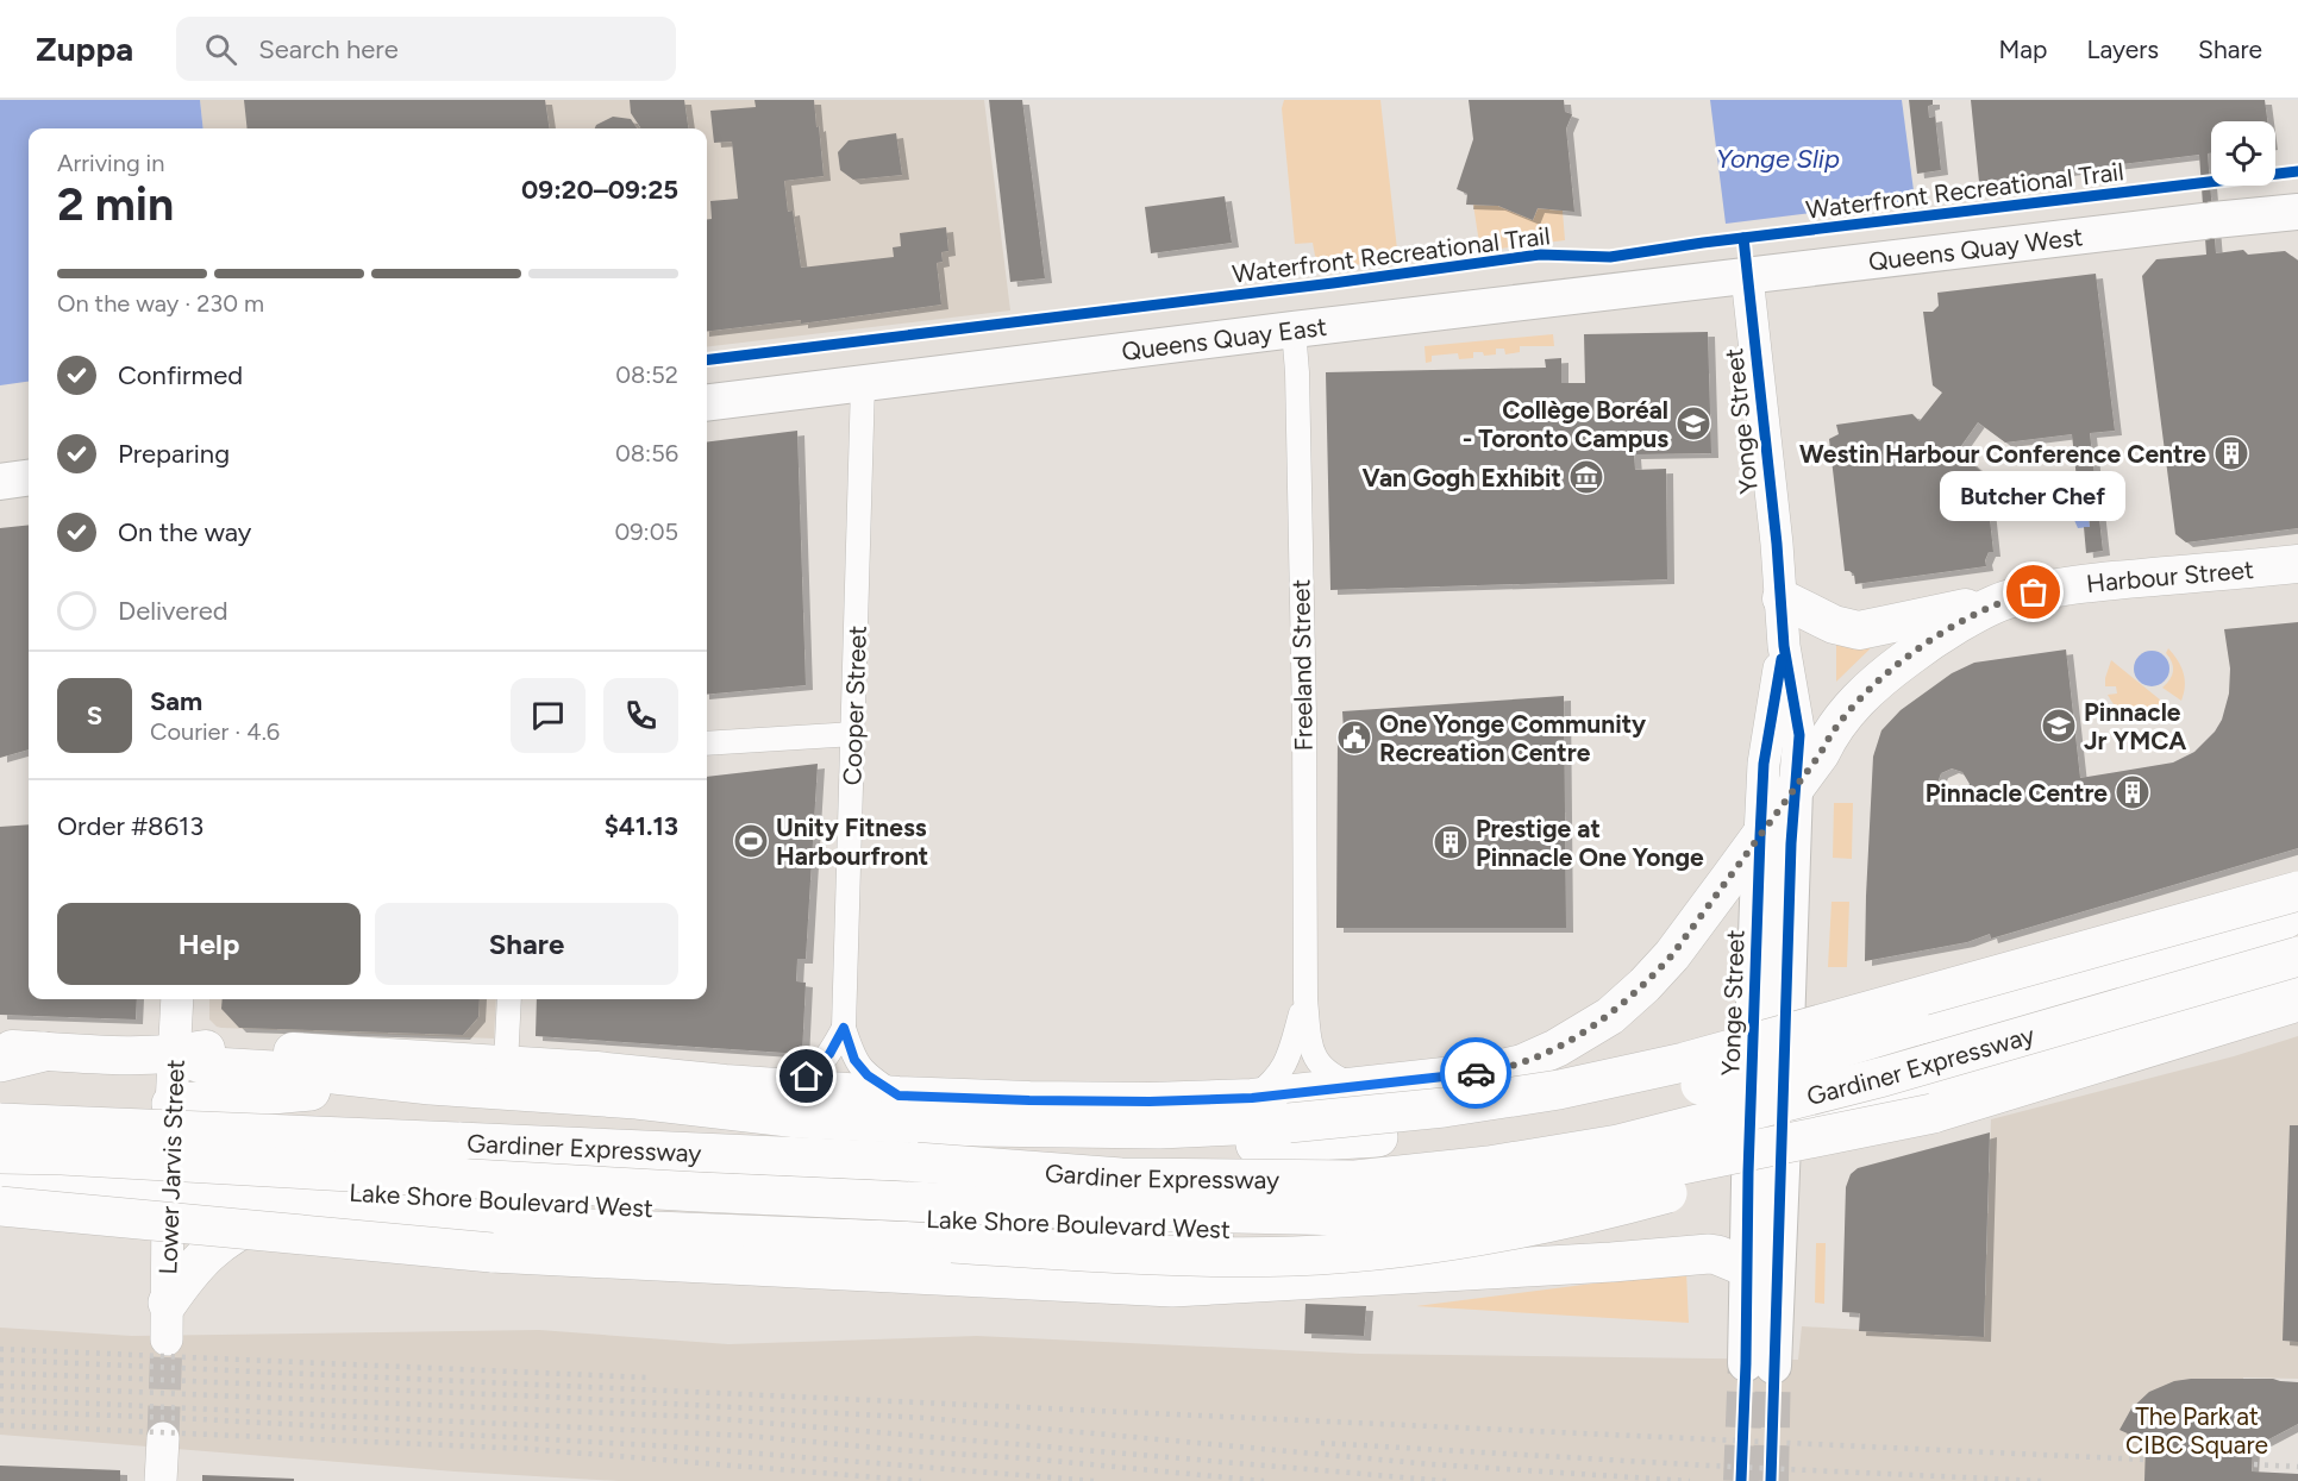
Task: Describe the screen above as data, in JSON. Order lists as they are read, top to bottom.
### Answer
{
  "streets": {
    "highway": ["Harbour Street", "Gardiner Expressway", "Lake Shore Boulevard West"],
    "main road": [
      "Queens Quay West",
      "Queens Quay East",
      "Yonge Street",
      "Lower Jarvis Street"
    ],
    "street": ["Freeland Street", "Cooper Street"],
    "cycle path": ["Waterfront Recreational Trail"]
  },
  "crossings": [
    ["Queens Quay West", "Queens Quay East"],
    ["Queens Quay West", "Yonge Street"],
    ["Queens Quay East", "Yonge Street"],
    ["Queens Quay East", "Freeland Street"],
    ["Queens Quay East", "Cooper Street"],
    ["Yonge Street", "Harbour Street"],
    ["Yonge Street", "Lake Shore Boulevard West"],
    ["Lower Jarvis Street", "Lake Shore Boulevard West"]
  ],
  "water": ["Yonge Slip"],
  "parks": ["The Park at CIBC Square"],
  "places": {
    "school or university": ["Collège Boréal - Toronto Campus", "Pinnacle Jr YMCA"],
    "building": ["Westin Harbour Conference Centre", "Pinnacle Centre", "Prestige at Pinnacle One Yonge"],
    "museum": ["Van Gogh Exhibit"],
    "other": ["Butcher Chef"],
    "public building": ["One Yonge Community Recreation Centre"],
    "sports": ["Unity Fitness Harbourfront"]
  },
  "page": {
    "header": "Zuppa",
    "search": "Search here",
    "nav": ["Map", "Layers", "Share"],
    "heading": ["2 min", "Arriving in", "09:20–09:25"],
    "panel": [
      "Sam",
      "Courier · 4.6",
      "Order #8613",
      "$41.13"
    ],
    "bar": "On the way · 230 m",
    "list": [
      ["Confirmed", "08:52"],
      ["Preparing", "08:56"],
      ["On the way", "09:05"],
      "Delivered"
    ],
    "bubble": "Butcher Chef",
    "round": "S",
    "buttons": ["Help", "Share"]
  }
}
